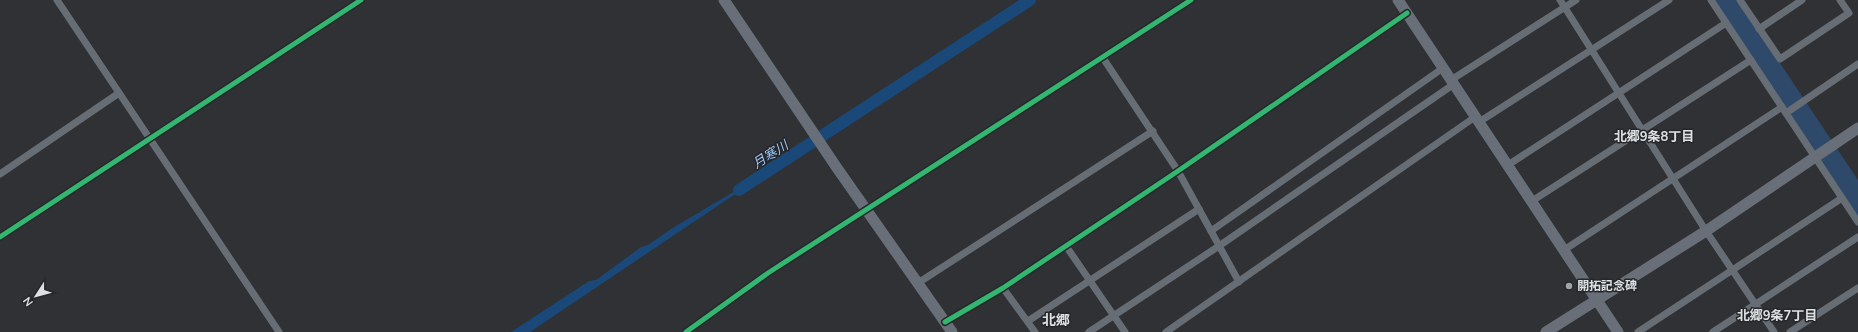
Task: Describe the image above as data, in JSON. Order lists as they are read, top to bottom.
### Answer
{
  "districts": ["北郷9条8丁目", "北郷9条7丁目", "北郷"],
  "water": ["月寒川"],
  "places": ["開拓記念碑"],
  "north": "bottom left"
}
